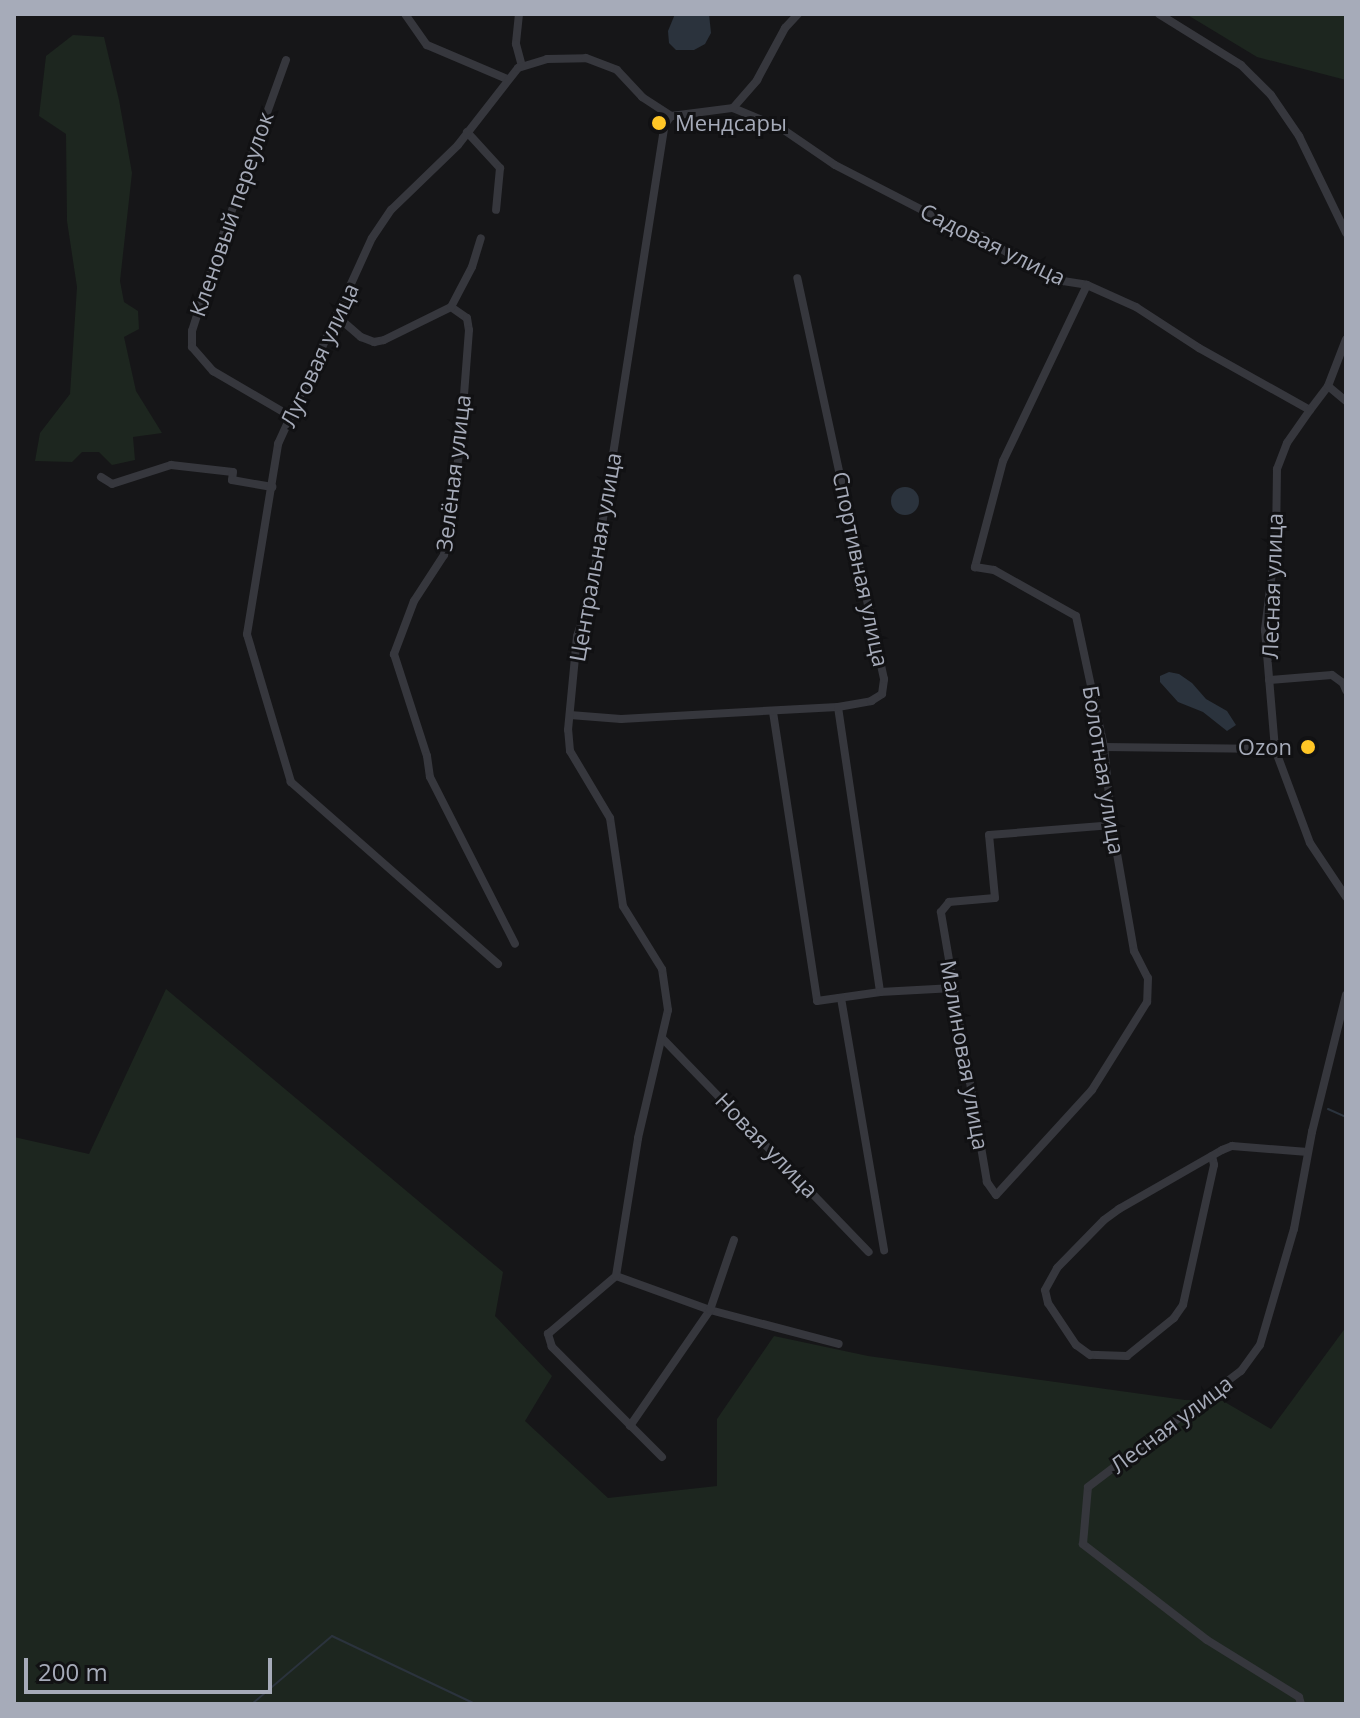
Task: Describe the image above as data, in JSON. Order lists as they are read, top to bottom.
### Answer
{
  "streets": {
    "street": [
      "Кленовый переулок",
      "Садовая улица",
      "Луговая улица",
      "Зелёная улица",
      "Центральная улица",
      "Спортивная улица",
      "Лесная улица",
      "Болотная улица",
      "Малиновая улица",
      "Новая улица"
    ]
  },
  "crossings": [
    ["Кленовый переулок", "Луговая улица"],
    ["Садовая улица", "Лесная улица"],
    ["Садовая улица", "Болотная улица"],
    ["Центральная улица", "Спортивная улица"],
    ["Центральная улица", "Новая улица"],
    ["Болотная улица", "Малиновая улица"]
  ],
  "places": ["Мендсары", "Ozon"],
  "scale_bar": "200 m"
}
